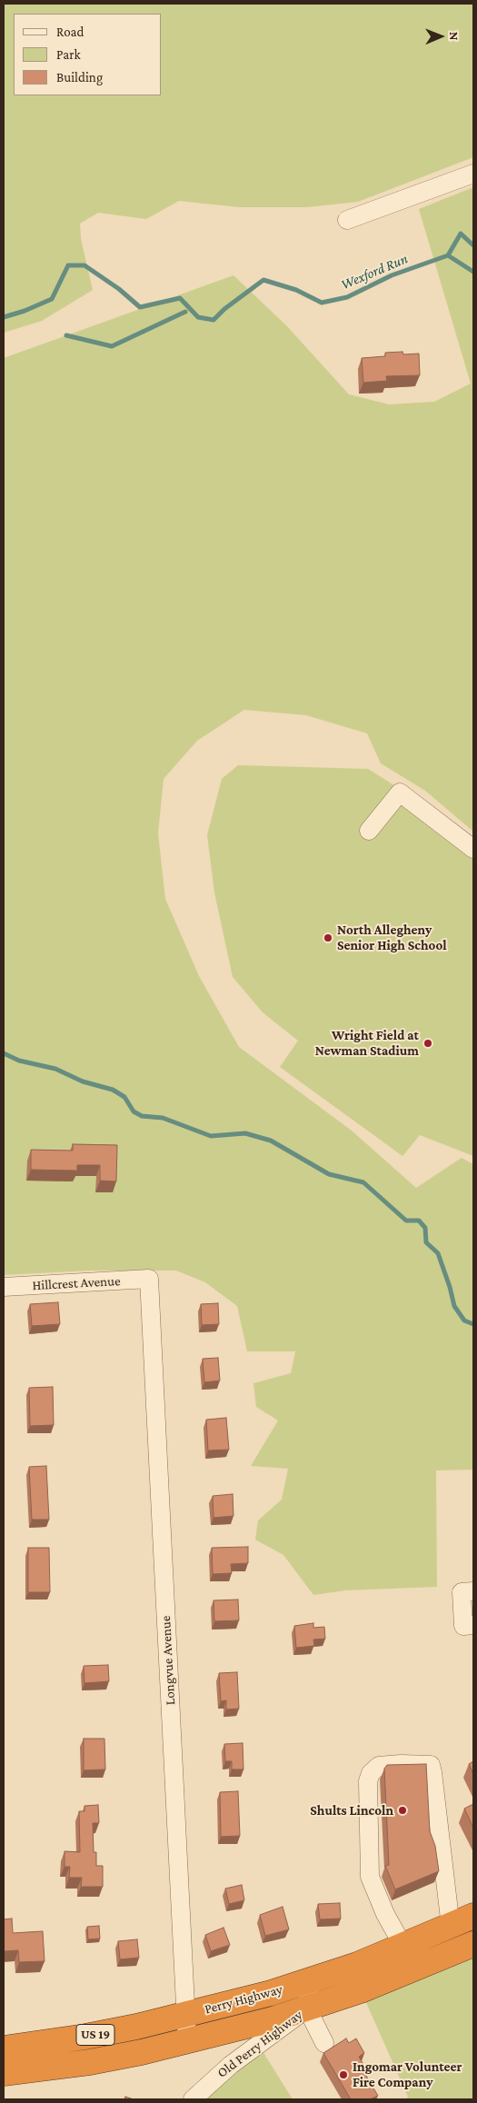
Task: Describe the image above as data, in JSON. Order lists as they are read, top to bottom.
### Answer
{
  "streets": {
    "highway": ["Perry Highway", "US 19"],
    "street": ["Hillcrest Avenue", "Longvue Avenue", "Old Perry Highway"]
  },
  "crossings": [
    ["Hillcrest Avenue", "Longvue Avenue"],
    ["Longvue Avenue", "Perry Highway"],
    ["Perry Highway", "Old Perry Highway"]
  ],
  "water": ["Wexford Run"],
  "places": [
    "North Allegheny Senior High School",
    "Wright Field at Newman Stadium",
    "Shults Lincoln",
    "Ingomar Volunteer Fire Company"
  ],
  "legend": ["Road", "Park", "Building"],
  "north": "right"
}
